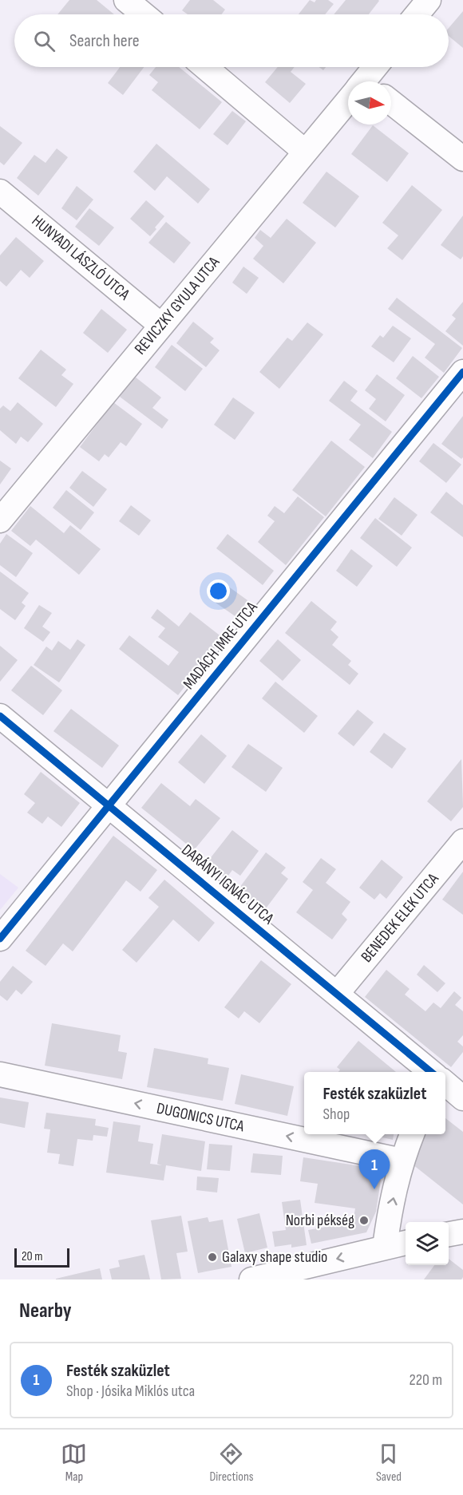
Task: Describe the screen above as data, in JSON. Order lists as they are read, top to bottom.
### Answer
{
  "streets": {
    "street": [
      "HUNYADI LÁSZLÓ UTCA",
      "REVICZKY GYULA UTCA",
      "MADÁCH IMRE UTCA",
      "DARÁNYI IGNÁC UTCA",
      "BENEDEK ELEK UTCA",
      "DUGONICS UTCA"
    ]
  },
  "crossings": [
    ["HUNYADI LÁSZLÓ UTCA", "REVICZKY GYULA UTCA"],
    ["MADÁCH IMRE UTCA", "DARÁNYI IGNÁC UTCA"],
    ["DARÁNYI IGNÁC UTCA", "BENEDEK ELEK UTCA"]
  ],
  "places": ["Norbi pékség", "Galaxy shape studio"],
  "scale_bar": "20 m",
  "north": "right",
  "page": {
    "search": "Search here",
    "popup": ["Festék szaküzlet", "Shop"],
    "pins": "1",
    "scale": "20 m",
    "heading": "Nearby",
    "list": [
      {
        "mark": "1",
        "name": "Festék szaküzlet",
        "note": "Shop · Jósika Miklós utca",
        "value": "220 m"
      }
    ],
    "nav": ["Map", "Directions", "Saved"]
  }
}
